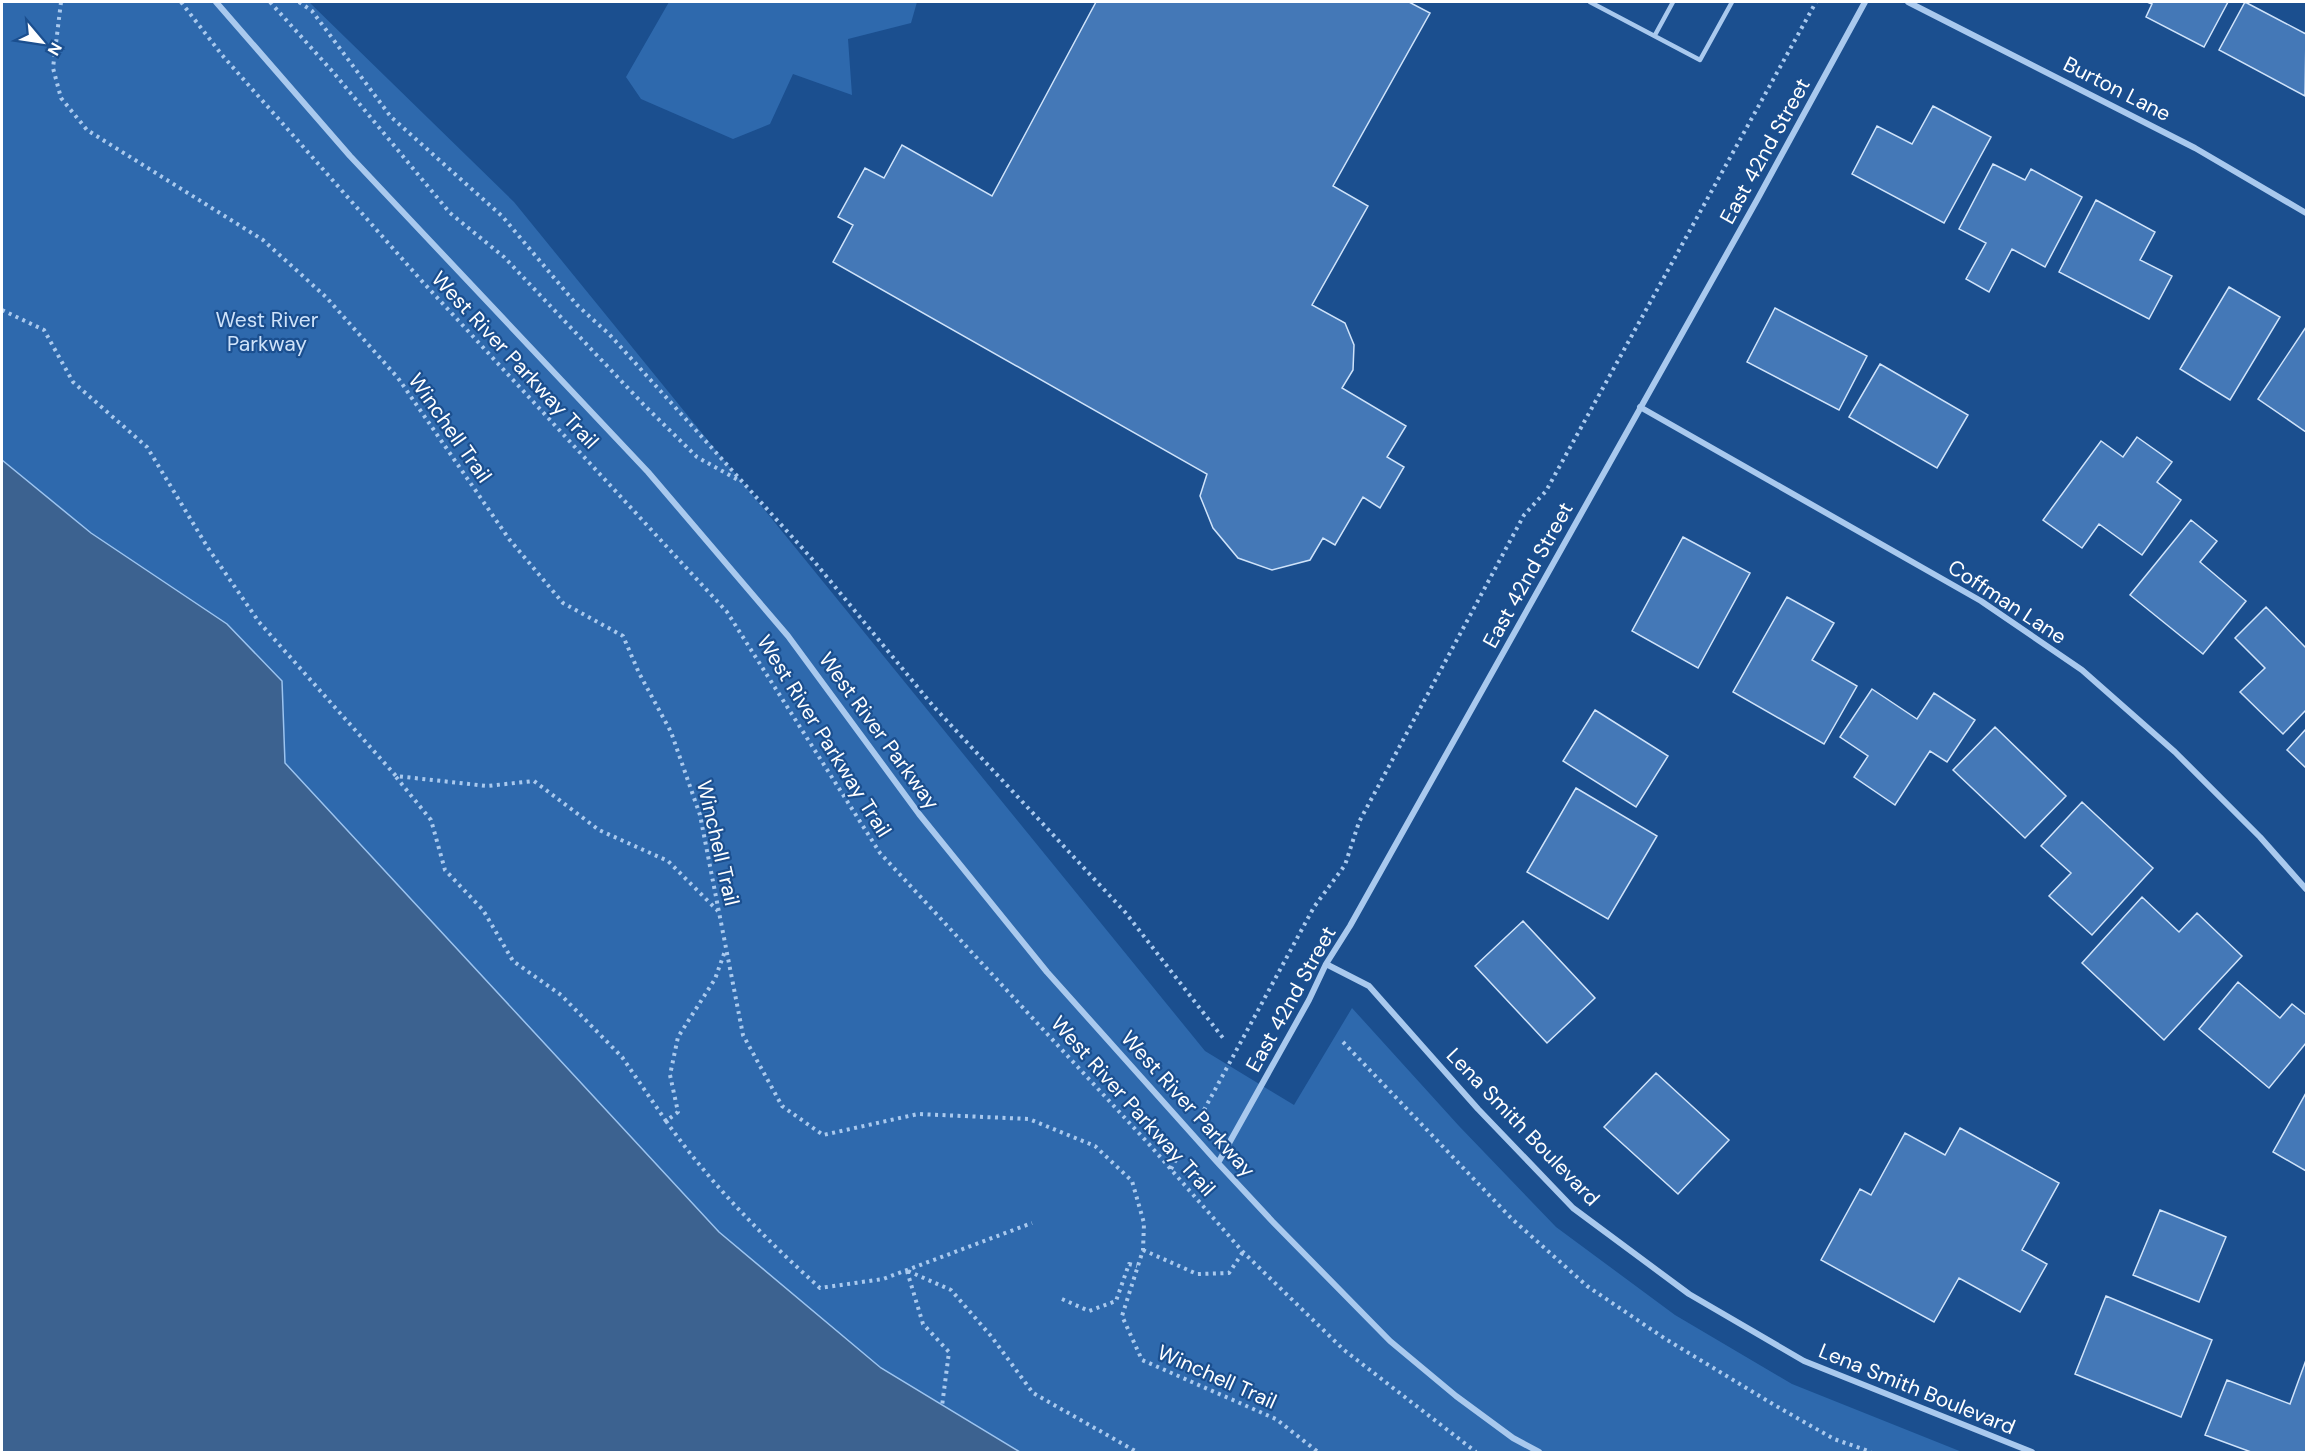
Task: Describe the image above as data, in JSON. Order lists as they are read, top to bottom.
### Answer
{
  "streets": {
    "street": [
      "Burton Lane",
      "East 42nd Street",
      "Coffman Lane",
      "West River Parkway",
      "Lena Smith Boulevard"
    ],
    "path": ["West River Parkway Trail", "Winchell Trail"]
  },
  "crossings": [
    ["East 42nd Street", "Coffman Lane"],
    ["East 42nd Street", "West River Parkway"],
    ["East 42nd Street", "Lena Smith Boulevard"]
  ],
  "parks": ["West River Parkway"],
  "north": "bottom right"
}
